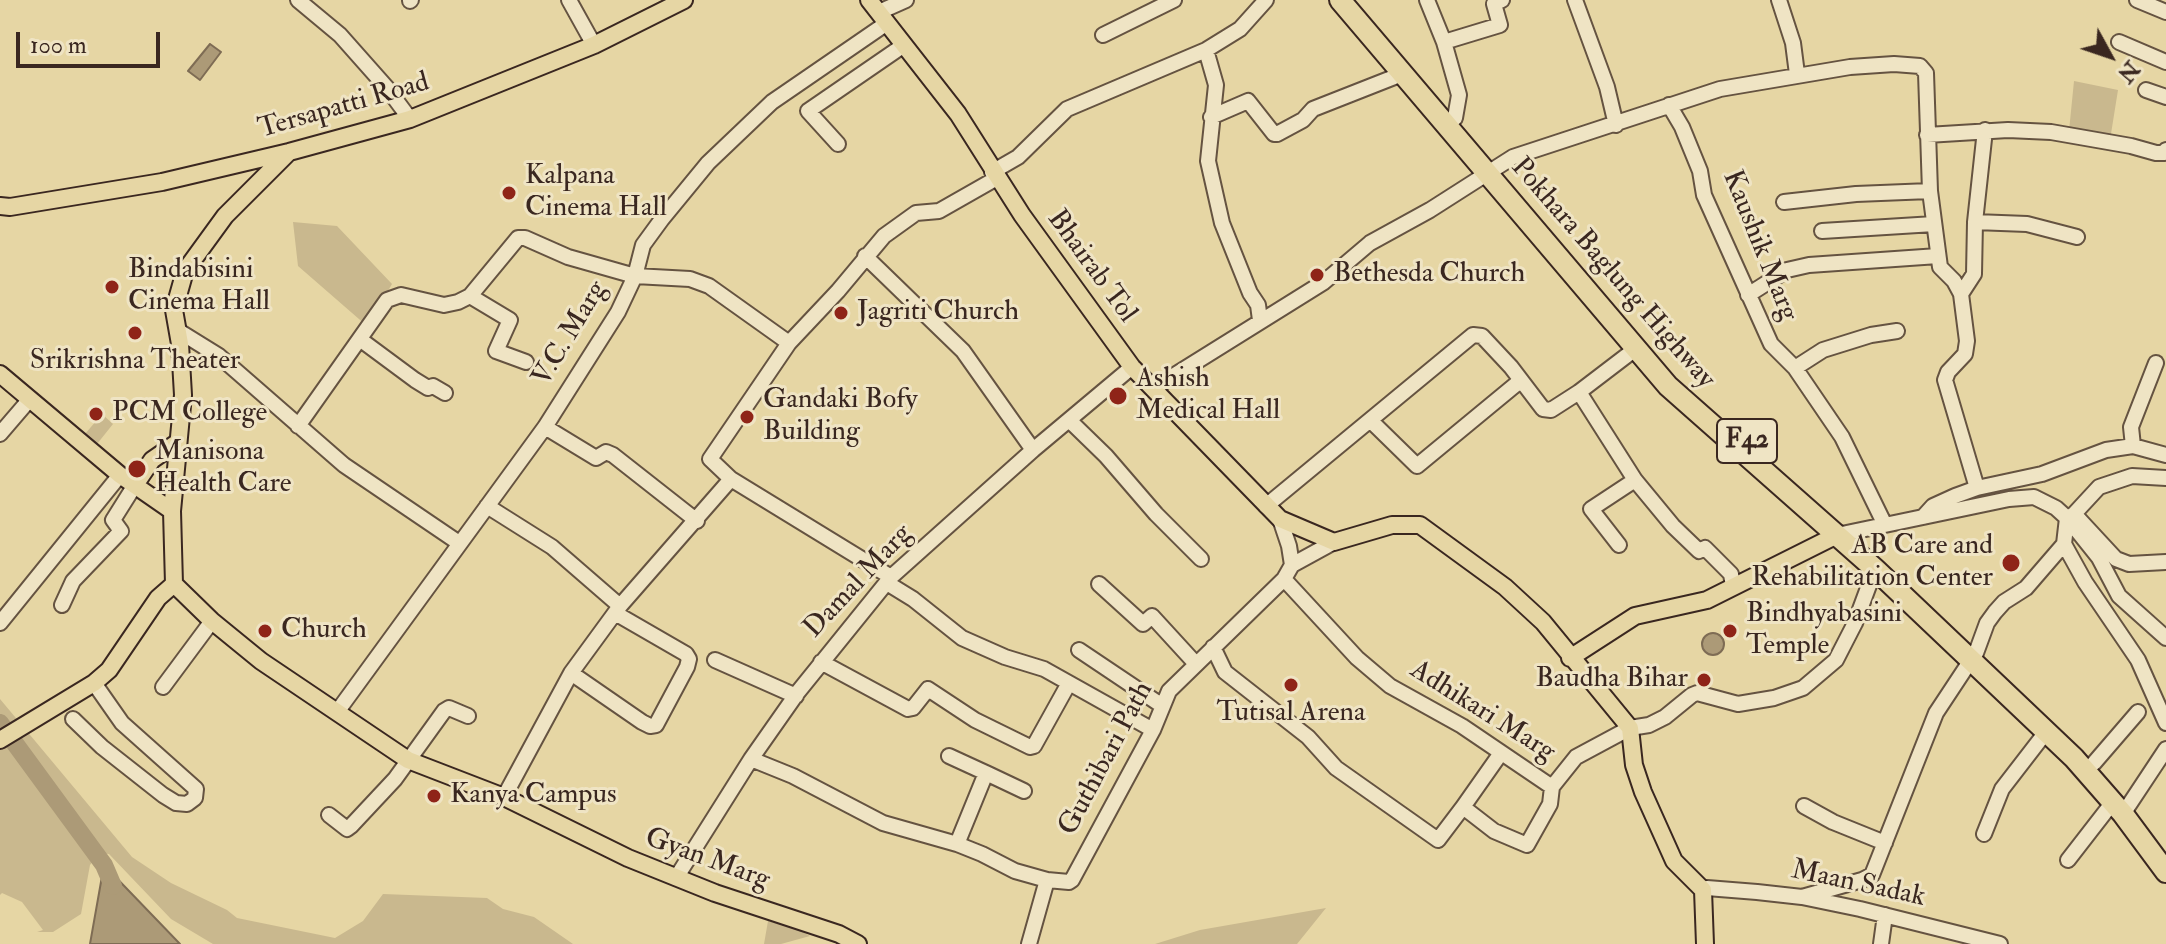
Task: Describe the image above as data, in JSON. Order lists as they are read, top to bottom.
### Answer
{
  "streets": {
    "highway": ["Pokhara Baglung Highway", "F42"],
    "main road": ["Tersapatti Road", "Bhairab Tol", "Gyan Marg"],
    "street": [
      "Kaushik Marg",
      "V.C. Marg",
      "Damal Marg",
      "Adhikari Marg",
      "Guthibari Path",
      "Maan Sadak"
    ]
  },
  "crossings": [
    ["Bhairab Tol", "V.C. Marg"],
    ["Bhairab Tol", "Damal Marg"],
    ["V.C. Marg", "Gyan Marg"],
    ["Damal Marg", "Gyan Marg"],
    ["Adhikari Marg", "Guthibari Path"]
  ],
  "places": [
    "Kalpana Cinema Hall",
    "Bethesda Church",
    "Bindabisini Cinema Hall",
    "Jagriti Church",
    "Srikrishna Theater",
    "Ashish Medical Hall",
    "PCM College",
    "Gandaki Bofy Building",
    "Manisona Health Care",
    "AB Care and Rehabilitation Center",
    "Church",
    "Bindhyabasini Temple",
    "Baudha Bihar",
    "Tutisal Arena",
    "Kanya Campus"
  ],
  "scale_bar": "100 m",
  "north": "bottom right"
}
